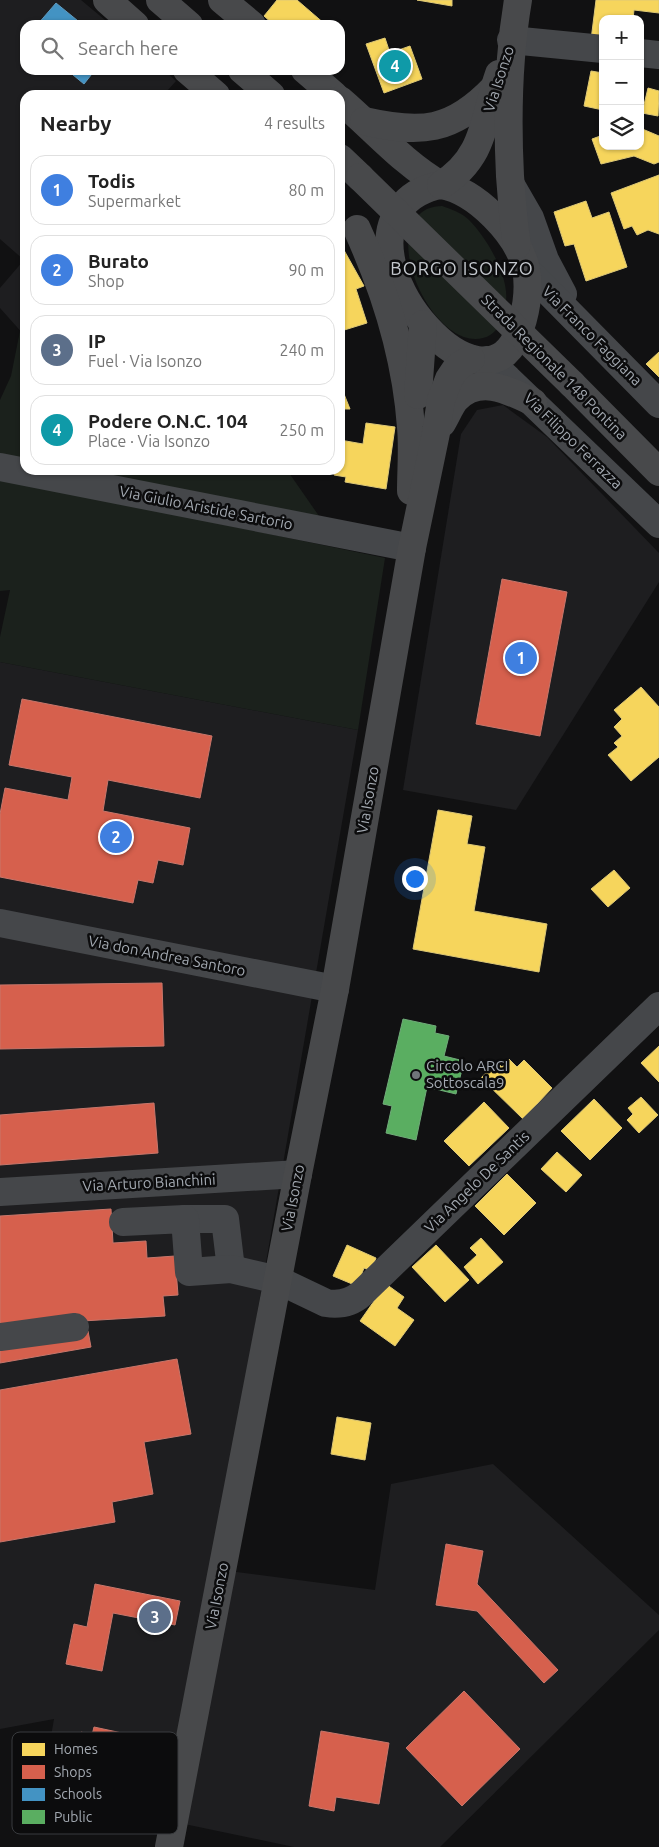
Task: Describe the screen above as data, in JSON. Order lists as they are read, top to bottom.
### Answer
{
  "streets": {
    "main road": ["Via Isonzo", "Strada Regionale 148 Pontina"],
    "street": [
      "Via Franco Faggiana",
      "Via Filippo Ferrazza",
      "Via Giulio Aristide Sartorio",
      "Via don Andrea Santoro",
      "Via Angelo De Santis",
      "Via Arturo Bianchini"
    ]
  },
  "crossings": [
    ["Via Isonzo", "Via Franco Faggiana"],
    ["Via Isonzo", "Via Filippo Ferrazza"],
    ["Via Isonzo", "Via Giulio Aristide Sartorio"],
    ["Via Isonzo", "Via don Andrea Santoro"],
    ["Via Isonzo", "Via Angelo De Santis"],
    ["Via Isonzo", "Via Arturo Bianchini"],
    ["Via Franco Faggiana", "Via Filippo Ferrazza"]
  ],
  "districts": ["BORGO ISONZO"],
  "places": ["Circolo ARCI Sottoscala9"],
  "legend": [
    "Homes",
    "Shops",
    "Schools",
    "Public"
  ],
  "page": {
    "map_buttons": ["+", "−"],
    "search": "Search here",
    "pins": [
      "4",
      "1",
      "2",
      "3"
    ],
    "heading": ["Nearby", "4 results"],
    "list": [
      {
        "mark": "1",
        "name": "Todis",
        "note": "Supermarket",
        "value": "80 m"
      },
      {
        "mark": "2",
        "name": "Burato",
        "note": "Shop",
        "value": "90 m"
      },
      {
        "mark": "3",
        "name": "IP",
        "note": "Fuel · Via Isonzo",
        "value": "240 m"
      },
      {
        "mark": "4",
        "name": "Podere O.N.C. 104",
        "note": "Place · Via Isonzo",
        "value": "250 m"
      }
    ]
  }
}
